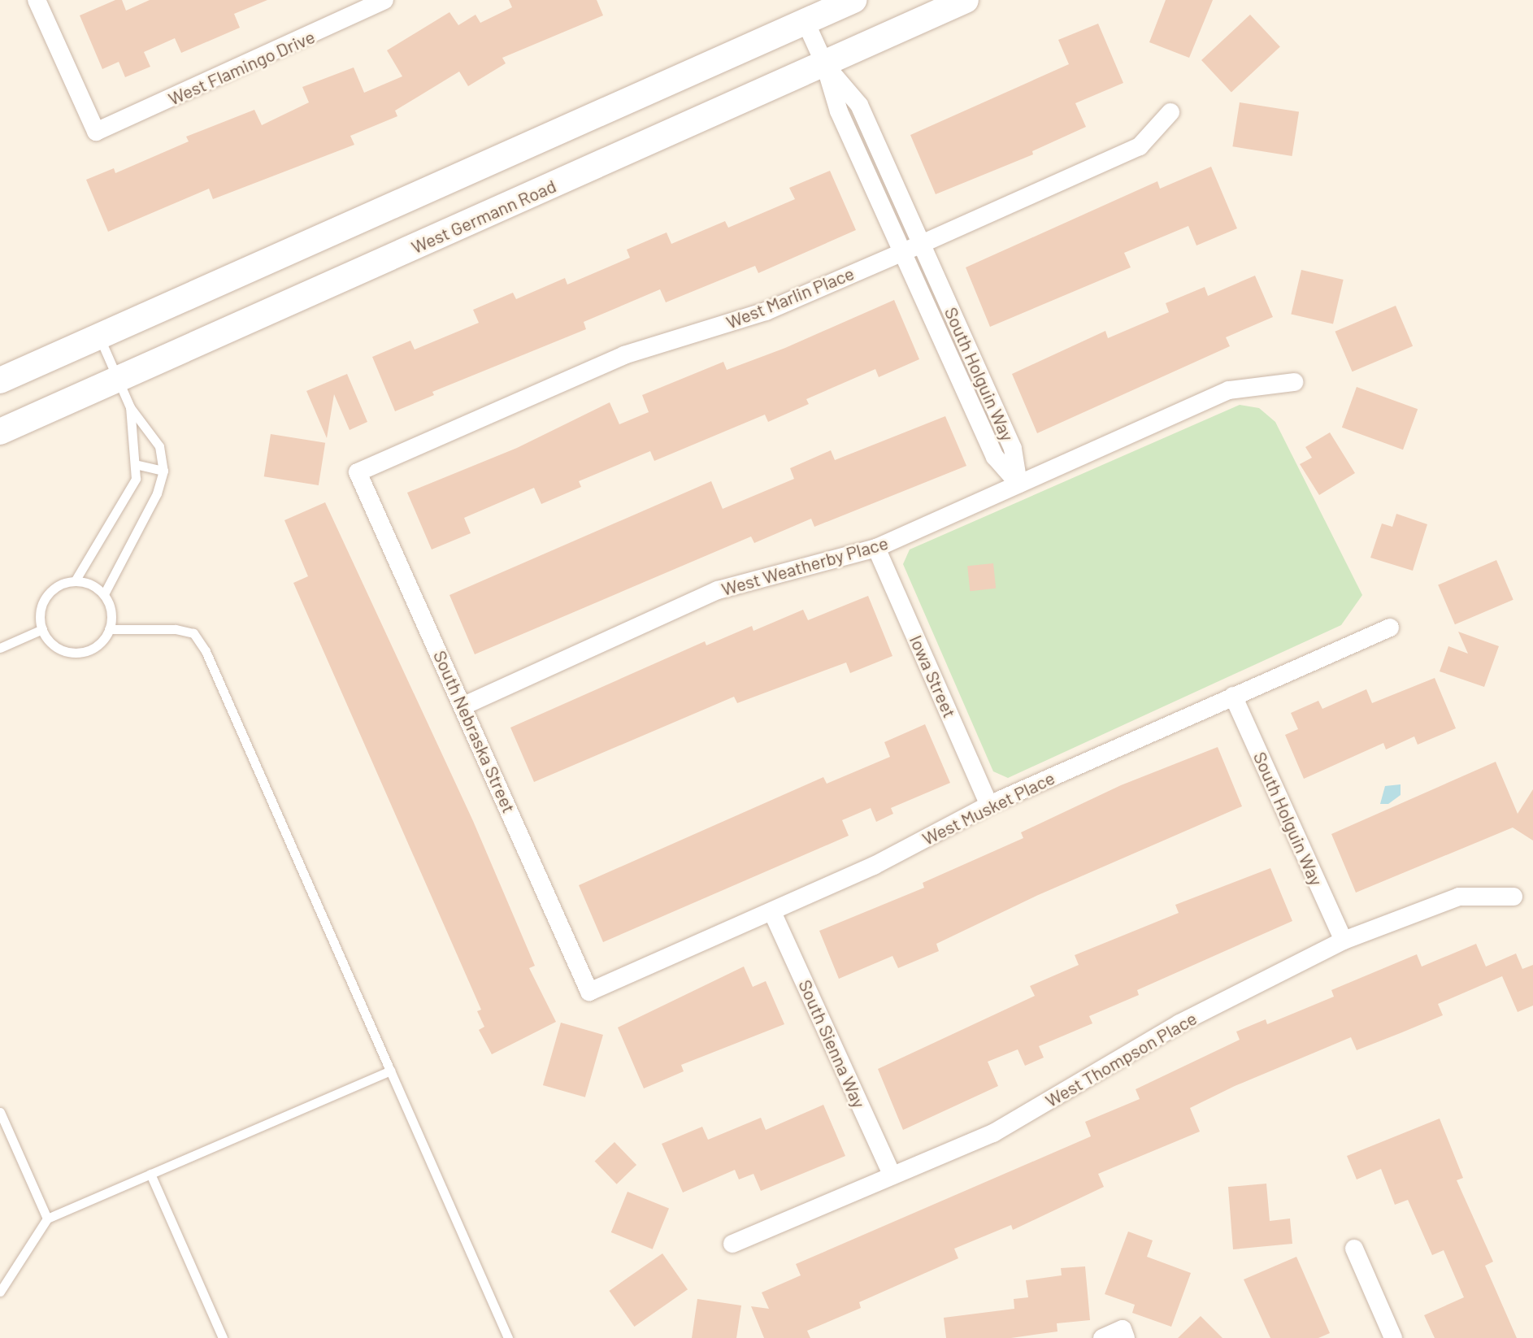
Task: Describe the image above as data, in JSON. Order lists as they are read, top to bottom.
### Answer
{
  "streets": {
    "main road": ["West Germann Road"],
    "street": [
      "West Flamingo Drive",
      "West Marlin Place",
      "South Holguin Way",
      "West Weatherby Place",
      "Iowa Street",
      "South Nebraska Street",
      "West Musket Place",
      "South Sienna Way",
      "West Thompson Place"
    ]
  },
  "crossings": [
    ["West Germann Road", "South Holguin Way"],
    ["West Marlin Place", "South Holguin Way"],
    ["West Marlin Place", "South Nebraska Street"],
    ["South Holguin Way", "West Weatherby Place"],
    ["South Holguin Way", "West Musket Place"],
    ["South Holguin Way", "West Thompson Place"],
    ["West Weatherby Place", "Iowa Street"],
    ["West Weatherby Place", "South Nebraska Street"],
    ["Iowa Street", "West Musket Place"],
    ["South Nebraska Street", "West Musket Place"],
    ["West Musket Place", "South Sienna Way"],
    ["South Sienna Way", "West Thompson Place"]
  ]
}
